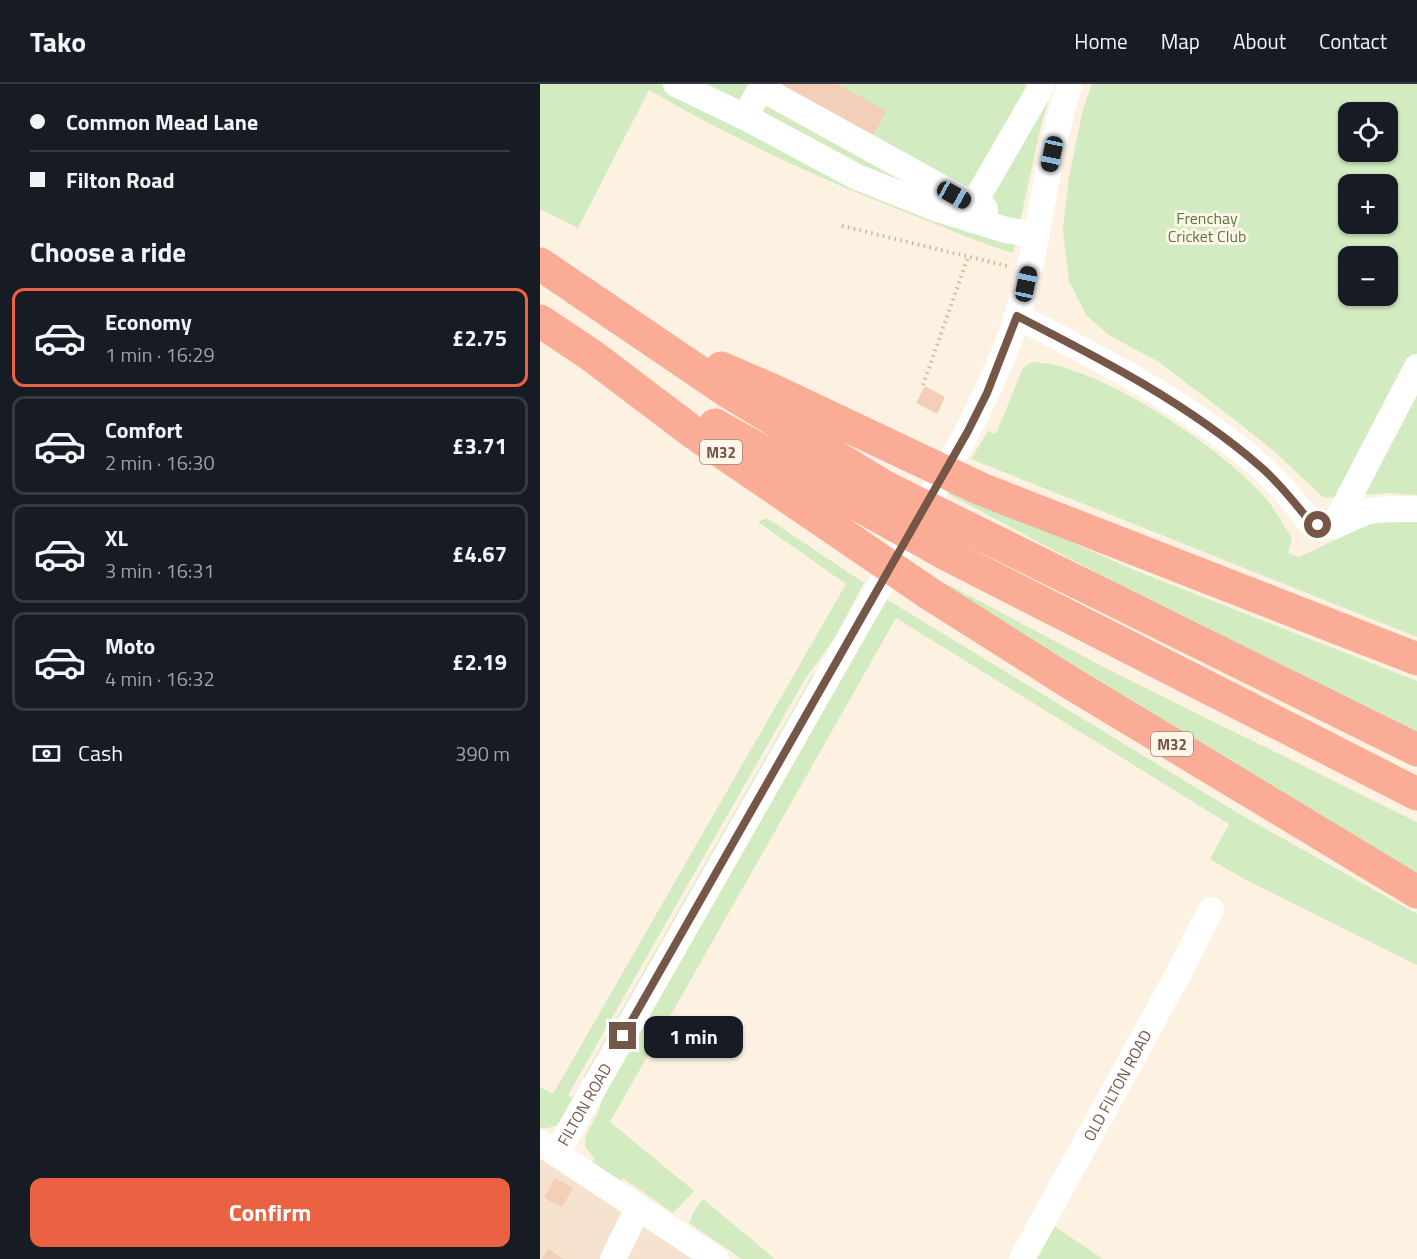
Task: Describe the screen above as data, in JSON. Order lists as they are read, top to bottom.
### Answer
{
  "streets": {
    "highway": ["M32"],
    "street": ["OLD FILTON ROAD", "FILTON ROAD"]
  },
  "parks": ["Frenchay Cricket Club"],
  "page": {
    "header": "Tako",
    "nav": [
      "Home",
      "Map",
      "About",
      "Contact"
    ],
    "banner": ["Common Mead Lane", "Filton Road"],
    "map_buttons": ["+", "−"],
    "heading": "Choose a ride",
    "list": [
      {
        "name": "Economy",
        "note": "1 min · 16:29",
        "value": "£2.75"
      },
      {
        "name": "Comfort",
        "note": "2 min · 16:30",
        "value": "£3.71"
      },
      {
        "name": "XL",
        "note": "3 min · 16:31",
        "value": "£4.67"
      },
      {
        "name": "Moto",
        "note": "4 min · 16:32",
        "value": "£2.19"
      }
    ],
    "pay": ["Cash", "390 m"],
    "bubble": "1 min",
    "buttons": "Confirm"
  }
}
